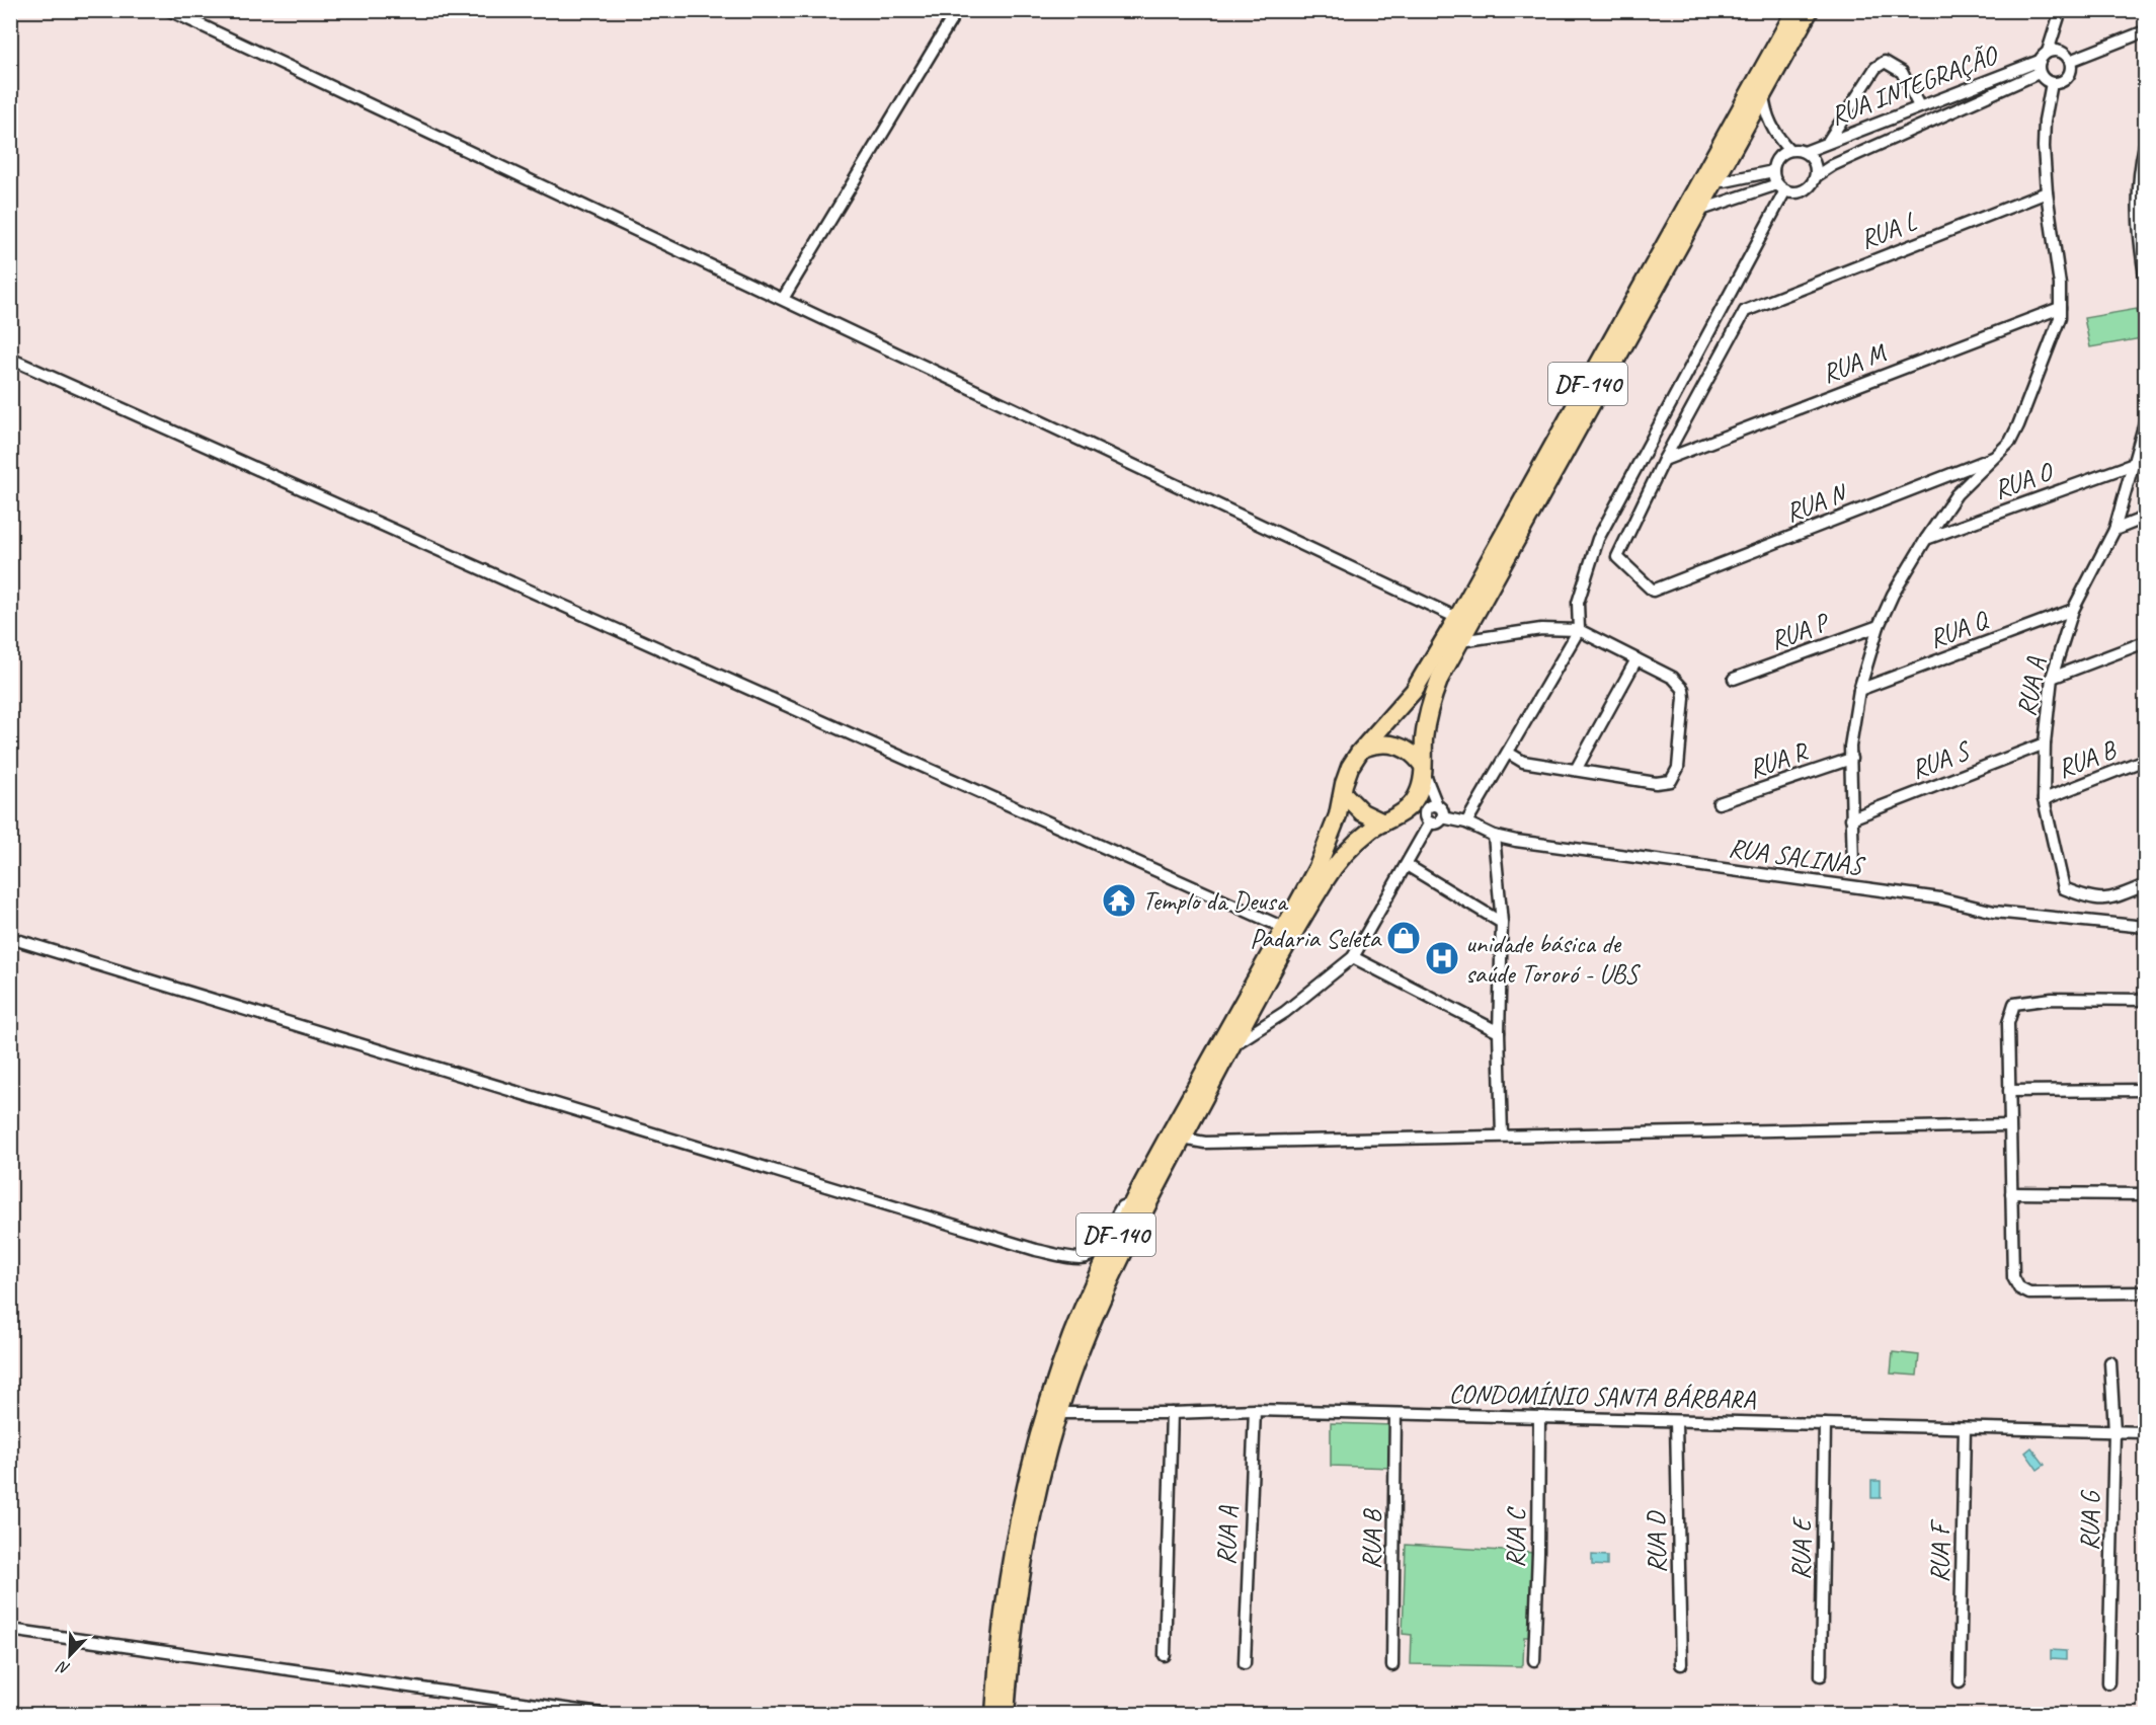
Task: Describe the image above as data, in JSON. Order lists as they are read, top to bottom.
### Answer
{
  "streets": {
    "main road": ["DF-140"],
    "street": [
      "RUA INTEGRAÇÃO",
      "RUA L",
      "RUA M",
      "RUA O",
      "RUA N",
      "RUA Q",
      "RUA P",
      "RUA A",
      "RUA B",
      "RUA R",
      "RUA S",
      "RUA SALINAS",
      "CONDOMÍNIO SANTA BÁRBARA",
      "RUA G",
      "RUA C",
      "RUA D",
      "RUA E",
      "RUA F"
    ]
  },
  "crossings": [
    ["RUA L", "RUA M"],
    ["RUA L", "RUA N"],
    ["RUA M", "RUA N"],
    ["DF-140", "CONDOMÍNIO SANTA BÁRBARA"],
    ["RUA O", "RUA A"],
    ["RUA Q", "RUA A"],
    ["RUA A", "RUA B"],
    ["RUA A", "RUA S"],
    ["RUA A", "CONDOMÍNIO SANTA BÁRBARA"],
    ["RUA B", "CONDOMÍNIO SANTA BÁRBARA"],
    ["CONDOMÍNIO SANTA BÁRBARA", "RUA G"],
    ["CONDOMÍNIO SANTA BÁRBARA", "RUA C"],
    ["CONDOMÍNIO SANTA BÁRBARA", "RUA D"],
    ["CONDOMÍNIO SANTA BÁRBARA", "RUA E"],
    ["CONDOMÍNIO SANTA BÁRBARA", "RUA F"]
  ],
  "places": {
    "temple": ["Templo da Deusa"],
    "shop": ["Padaria Seleta"],
    "hospital": ["unidade básica de saúde Tororó - UBS"]
  },
  "north": "bottom left"
}
